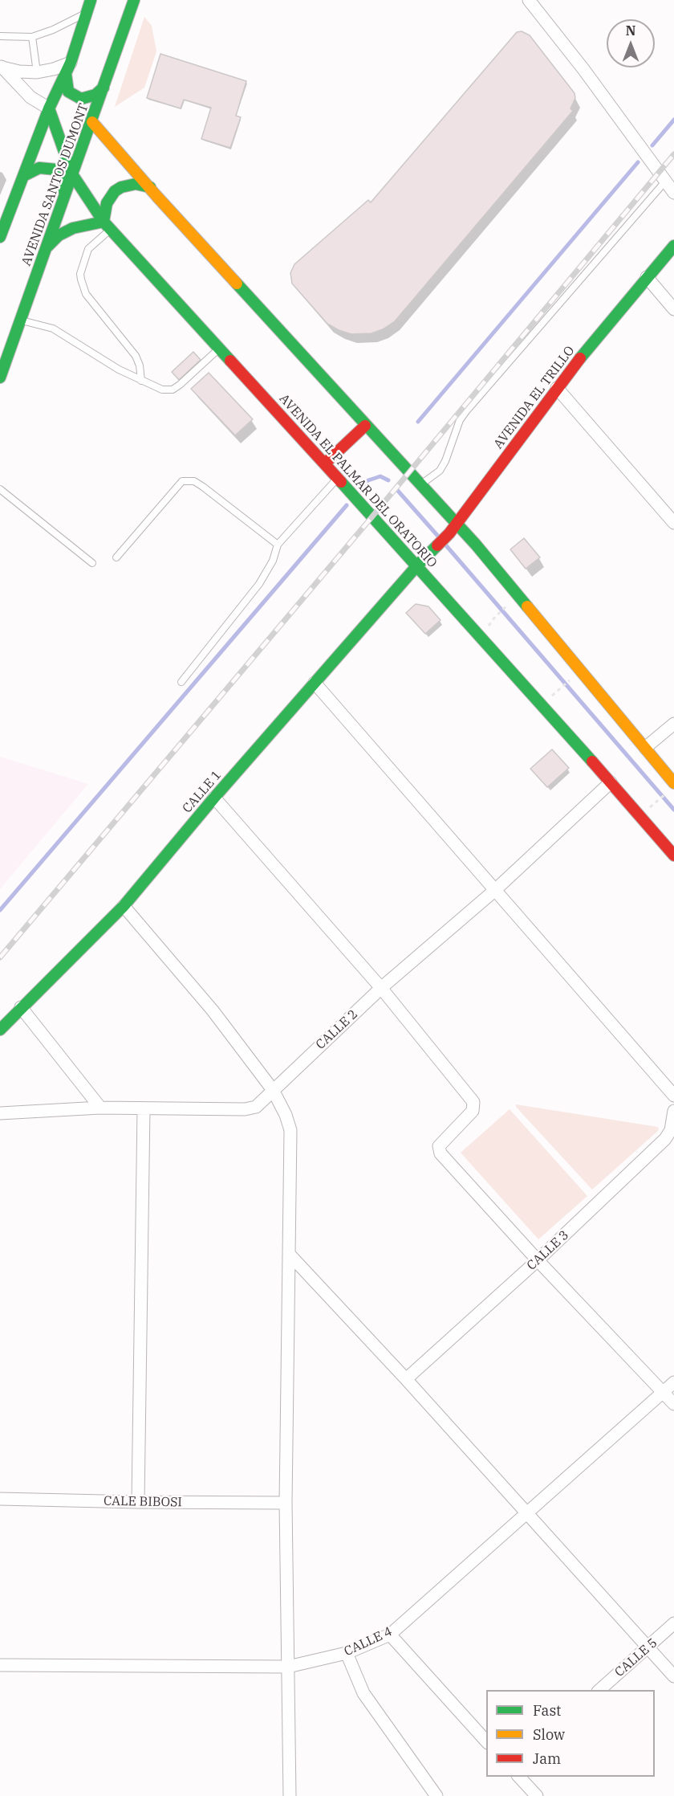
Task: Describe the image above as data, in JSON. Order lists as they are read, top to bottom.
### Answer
{
  "streets": {
    "main road": [
      "AVENIDA SANTOS DUMONT",
      "AVENIDA EL TRILLO",
      "AVENIDA EL PALMAR DEL ORATORIO",
      "CALLE 1"
    ],
    "street": [
      "CALLE 2",
      "CALLE 3",
      "CALE BIBOSI",
      "CALLE 4",
      "CALLE 5"
    ]
  },
  "crossings": [
    ["AVENIDA SANTOS DUMONT", "AVENIDA EL PALMAR DEL ORATORIO"],
    ["AVENIDA EL TRILLO", "AVENIDA EL PALMAR DEL ORATORIO"],
    ["AVENIDA EL TRILLO", "CALLE 1"],
    ["AVENIDA EL PALMAR DEL ORATORIO", "CALLE 1"],
    ["AVENIDA EL PALMAR DEL ORATORIO", "CALLE 2"]
  ],
  "legend": ["Fast", "Slow", "Jam"],
  "north": "top"
}
